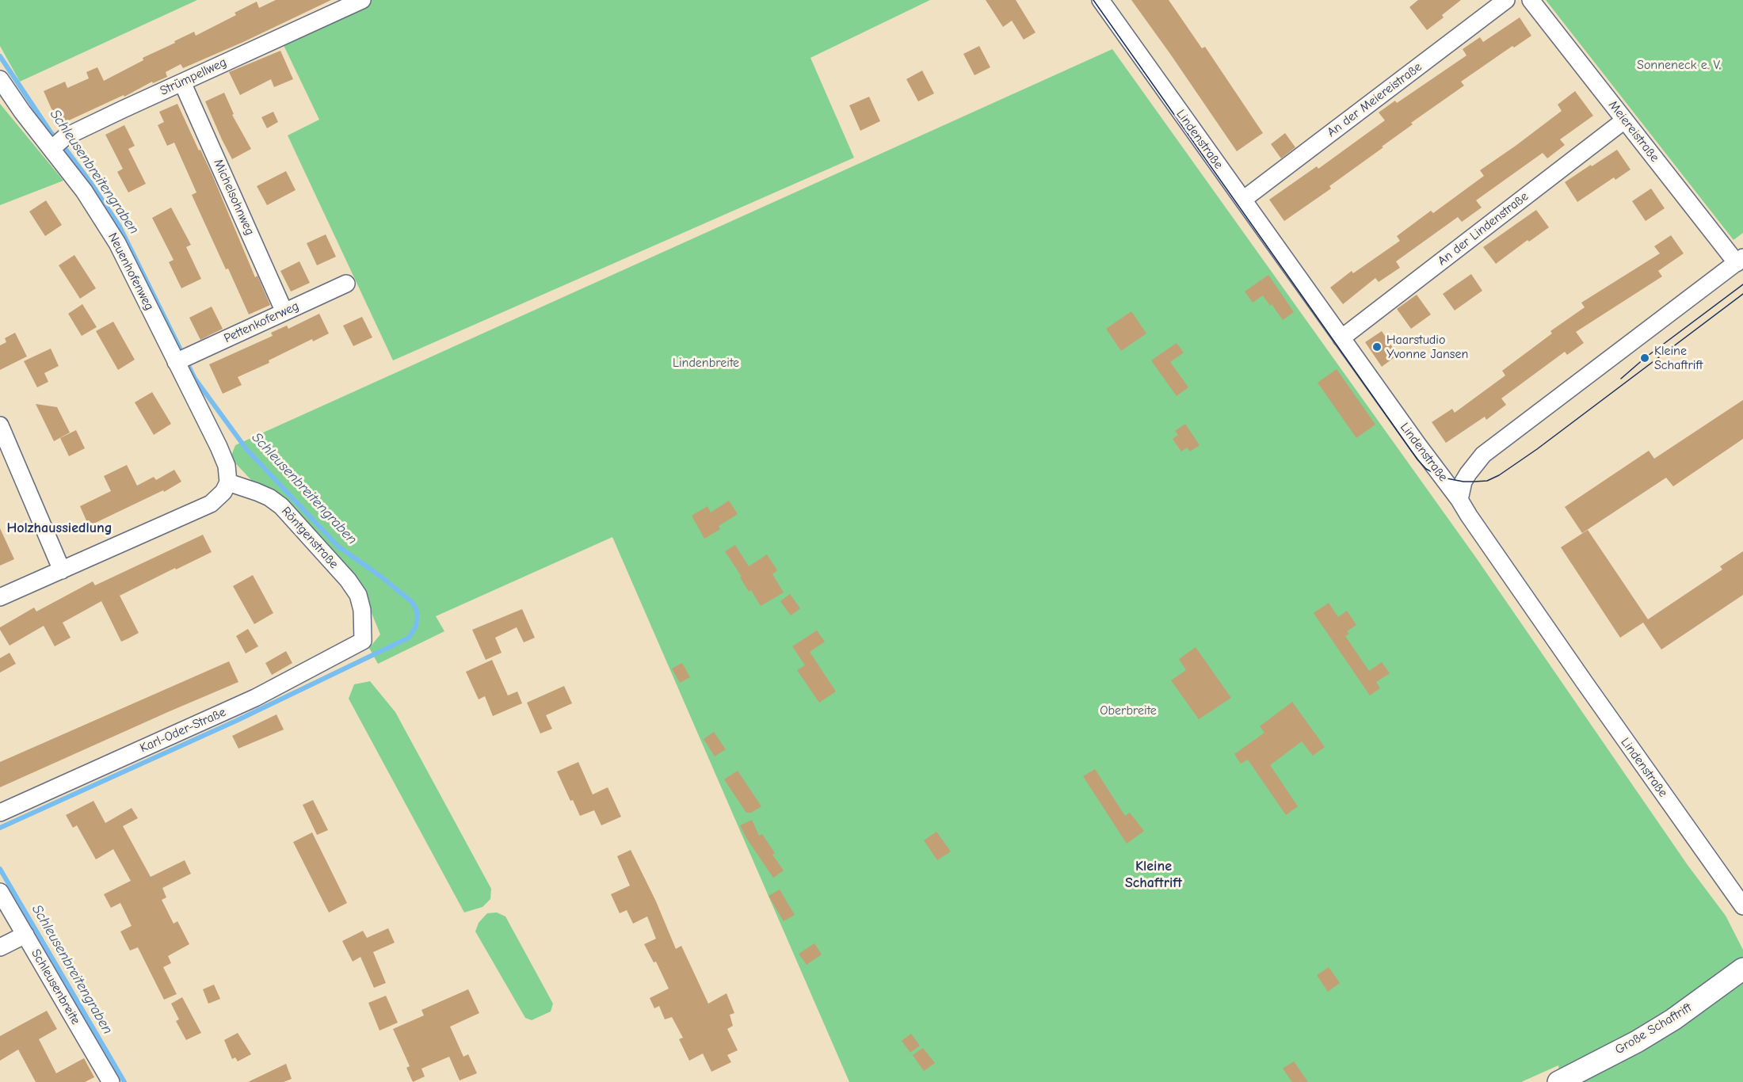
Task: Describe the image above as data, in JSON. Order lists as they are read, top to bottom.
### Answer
{
  "streets": {
    "street": [
      "Strümpellweg",
      "An der Meiereistraße",
      "Meiereistraße",
      "Lindenstraße",
      "Michelsohnweg",
      "An der Lindenstraße",
      "Neuenhofenweg",
      "Pettenkoferweg",
      "Röntgenstraße",
      "Karl-Oder-Straße",
      "Schleusenbreite",
      "Große Schaftrift"
    ]
  },
  "crossings": [
    ["Strümpellweg", "Michelsohnweg"],
    ["Strümpellweg", "Neuenhofenweg"],
    ["An der Meiereistraße", "Lindenstraße"],
    ["Meiereistraße", "An der Lindenstraße"],
    ["Lindenstraße", "An der Lindenstraße"],
    ["Michelsohnweg", "Pettenkoferweg"],
    ["Neuenhofenweg", "Pettenkoferweg"],
    ["Neuenhofenweg", "Röntgenstraße"],
    ["Röntgenstraße", "Karl-Oder-Straße"]
  ],
  "districts": ["Holzhaussiedlung", "Kleine Schaftrift"],
  "water": ["Schleusenbreitengraben"],
  "parks": ["Sonneneck e. V.", "Lindenbreite", "Oberbreite"],
  "places": ["Haarstudio Yvonne Jansen", "Kleine Schaftrift"]
}
